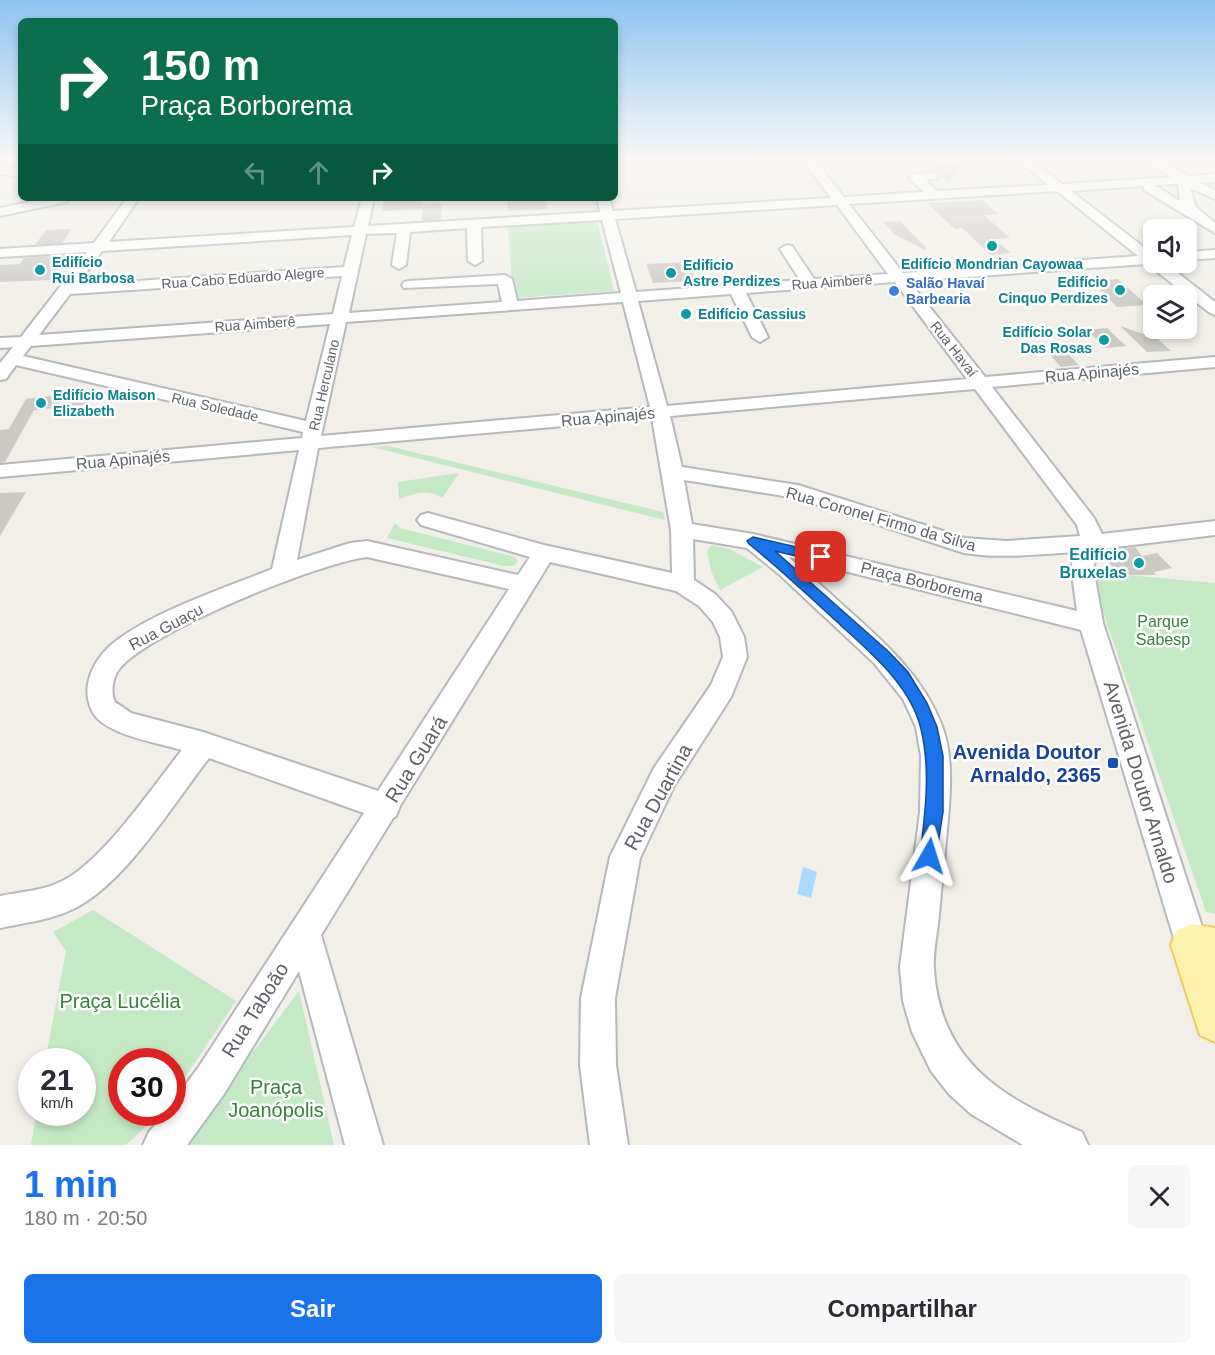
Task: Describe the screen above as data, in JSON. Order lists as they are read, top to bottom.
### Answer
{
  "streets": {
    "main road": ["Avenida Doutor Arnaldo"],
    "street": [
      "Rua Cabo Eduardo Alegre",
      "Rua Aimberê",
      "Rua Havaí",
      "Rua Apinajés",
      "Rua Herculano",
      "Rua Soledade",
      "Rua Coronel Firmo da Silva",
      "Praça Borborema",
      "Rua Guaçu",
      "Rua Guará",
      "Rua Duartina",
      "Rua Taboão"
    ]
  },
  "crossings": [
    ["Rua Cabo Eduardo Alegre", "Rua Herculano"],
    ["Rua Aimberê", "Rua Havaí"],
    ["Rua Aimberê", "Rua Herculano"],
    ["Rua Havaí", "Rua Apinajés"],
    ["Rua Havaí", "Rua Coronel Firmo da Silva"],
    ["Rua Havaí", "Avenida Doutor Arnaldo"],
    ["Rua Apinajés", "Rua Herculano"],
    ["Rua Apinajés", "Rua Soledade"],
    ["Rua Herculano", "Rua Soledade"],
    ["Rua Herculano", "Rua Guaçu"],
    ["Rua Coronel Firmo da Silva", "Avenida Doutor Arnaldo"],
    ["Praça Borborema", "Avenida Doutor Arnaldo"],
    ["Rua Guaçu", "Rua Guará"],
    ["Rua Guará", "Rua Duartina"],
    ["Rua Guará", "Rua Taboão"]
  ],
  "parks": ["Parque Sabesp", "Praça Lucélia", "Praça Joanópolis"],
  "places": {
    "other": [
      "Edifício Mondrian Cayowaa",
      "Edifício Rui Barbosa",
      "Edificio Astre Perdizes",
      "Edifício Cinquo Perdizes",
      "Salão Havaí Barbearia",
      "Edifício Cassius",
      "Edifício Solar Das Rosas",
      "Edifício Maison Elizabeth",
      "Edifício Bruxelas"
    ],
    "transit": ["Avenida Doutor Arnaldo, 2365"]
  },
  "page": {
    "turn": ["150 m", "Praça Borborema"],
    "speed": "21 km/h",
    "limit": "30",
    "heading": ["1 min", "180 m · 20:50"],
    "buttons": ["Sair", "Compartilhar"]
  }
}
